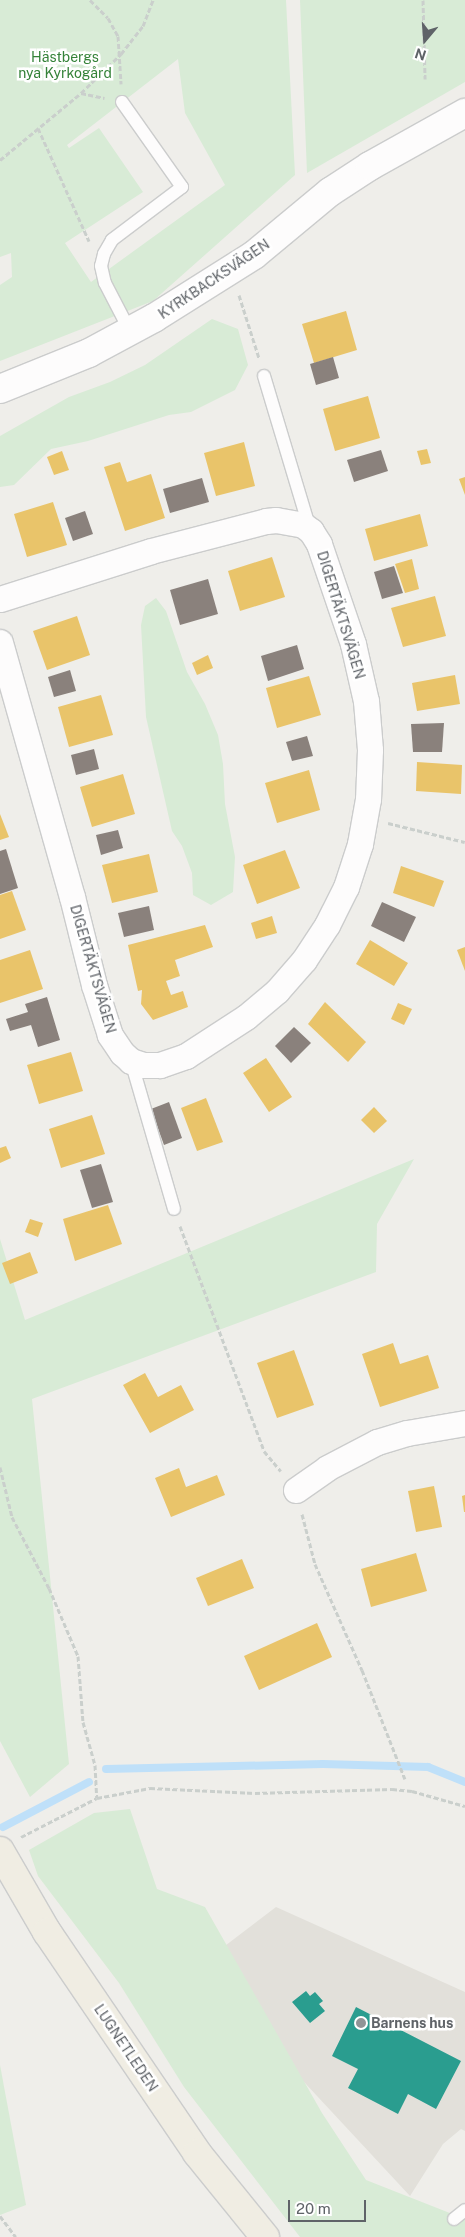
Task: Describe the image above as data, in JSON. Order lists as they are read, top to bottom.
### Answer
{
  "streets": {
    "highway": ["LUGNETLEDEN"],
    "street": ["KYRKBACKSVÄGEN", "DIGERTÄKTSVÄGEN"]
  },
  "parks": ["Hästbergs nya Kyrkogård"],
  "places": ["Barnens hus"],
  "scale_bar": "20 m",
  "north": "bottom"
}
